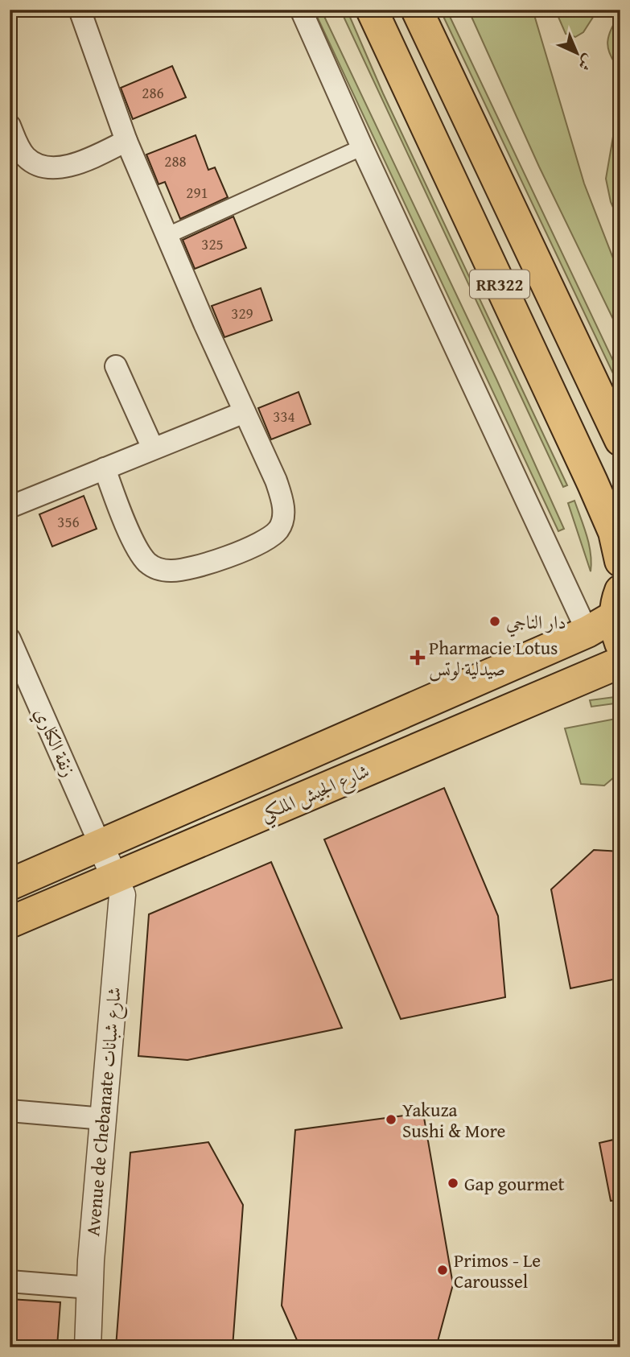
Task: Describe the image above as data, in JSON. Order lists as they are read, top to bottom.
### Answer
{
  "streets": {
    "main road": ["RR322", "شارع الجيش الملكي"],
    "street": ["زنقة الكناري", "Avenue de Chebanate شارع شبانات"]
  },
  "crossings": [
    ["زنقة الكناري", "شارع الجيش الملكي"],
    ["زنقة الكناري", "Avenue de Chebanate شارع شبانات"],
    ["شارع الجيش الملكي", "Avenue de Chebanate شارع شبانات"]
  ],
  "places": {
    "other": [
      "دار الناجي",
      "Yakuza Sushi & More",
      "Gap gourmet",
      "Primos - Le Caroussel"
    ],
    "health": ["Pharmacie Lotus صيدلية لوتس"]
  },
  "house_numbers": [
    "286",
    "288",
    "291",
    "325",
    "329",
    "334",
    "356"
  ],
  "north": "bottom right"
}
